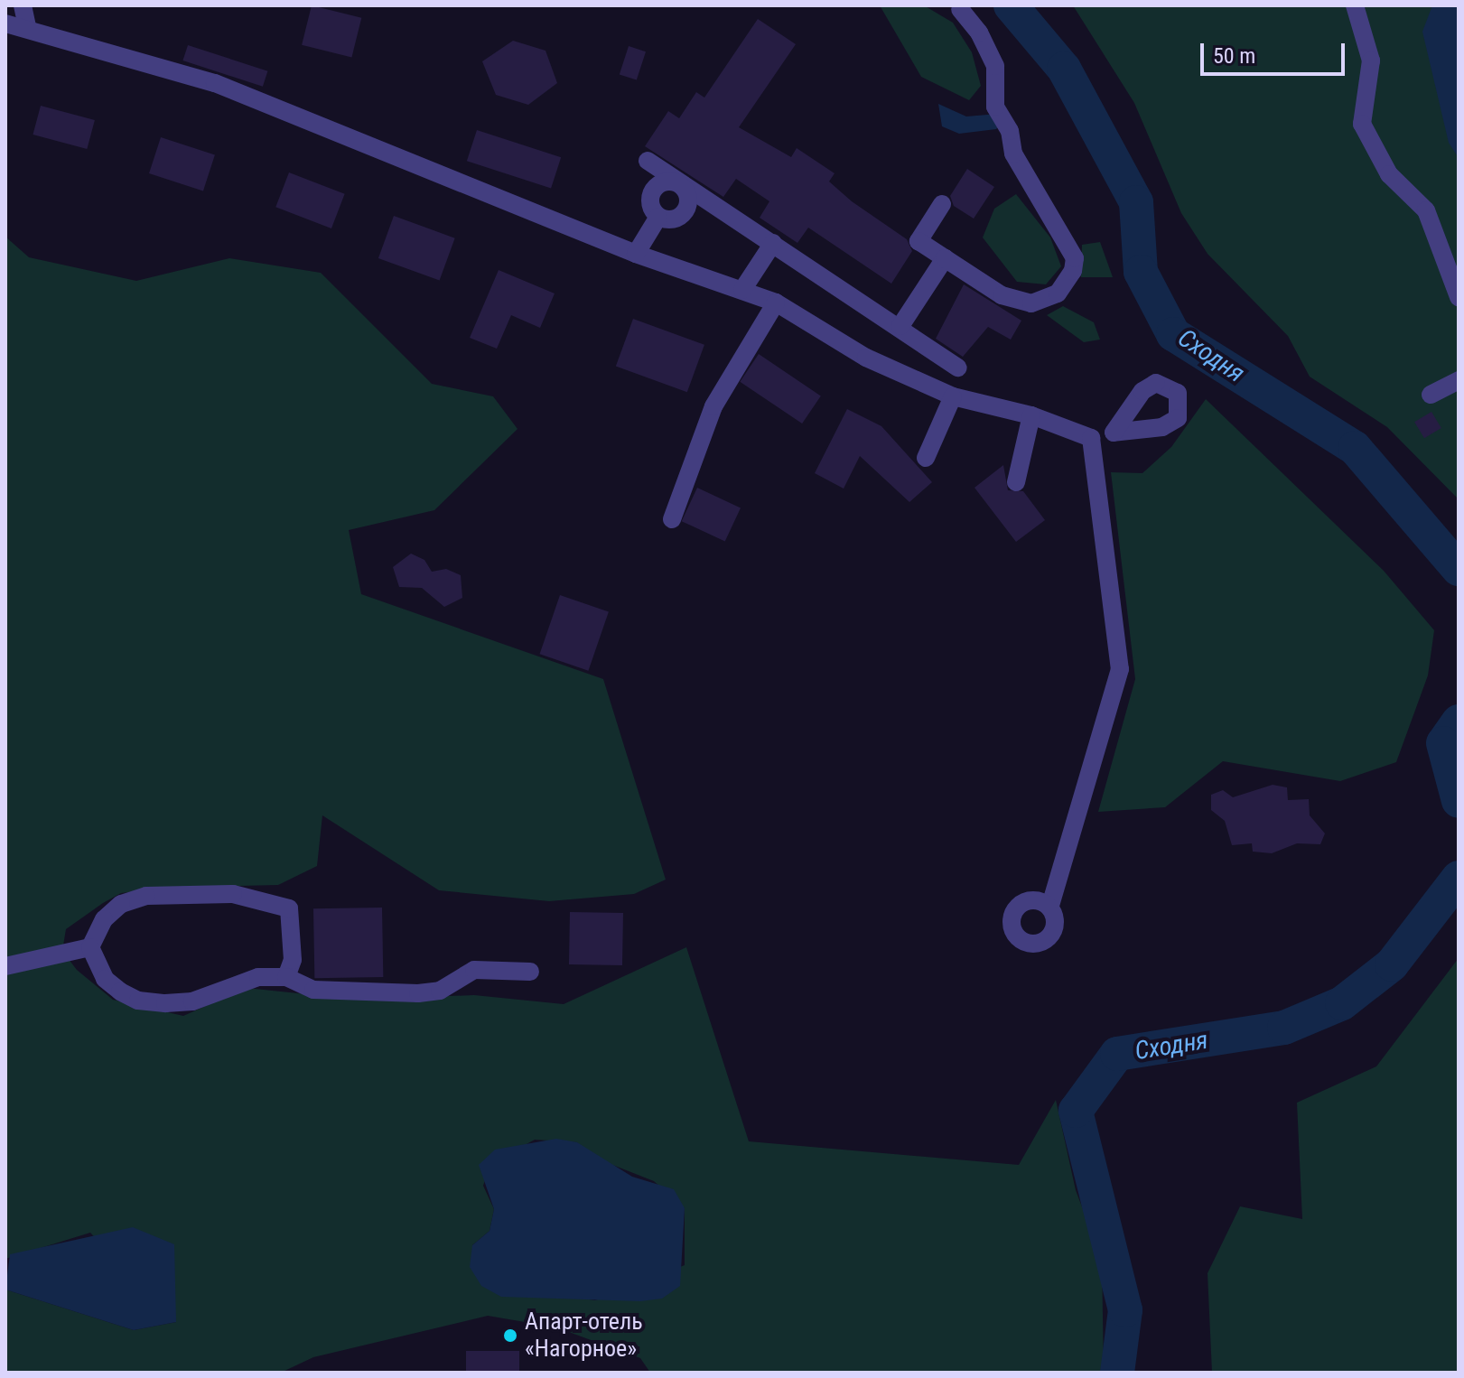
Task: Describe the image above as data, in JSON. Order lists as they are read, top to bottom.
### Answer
{
  "water": ["Сходня"],
  "places": ["Апарт-отель «Нагорное»"],
  "scale_bar": "50 m"
}
